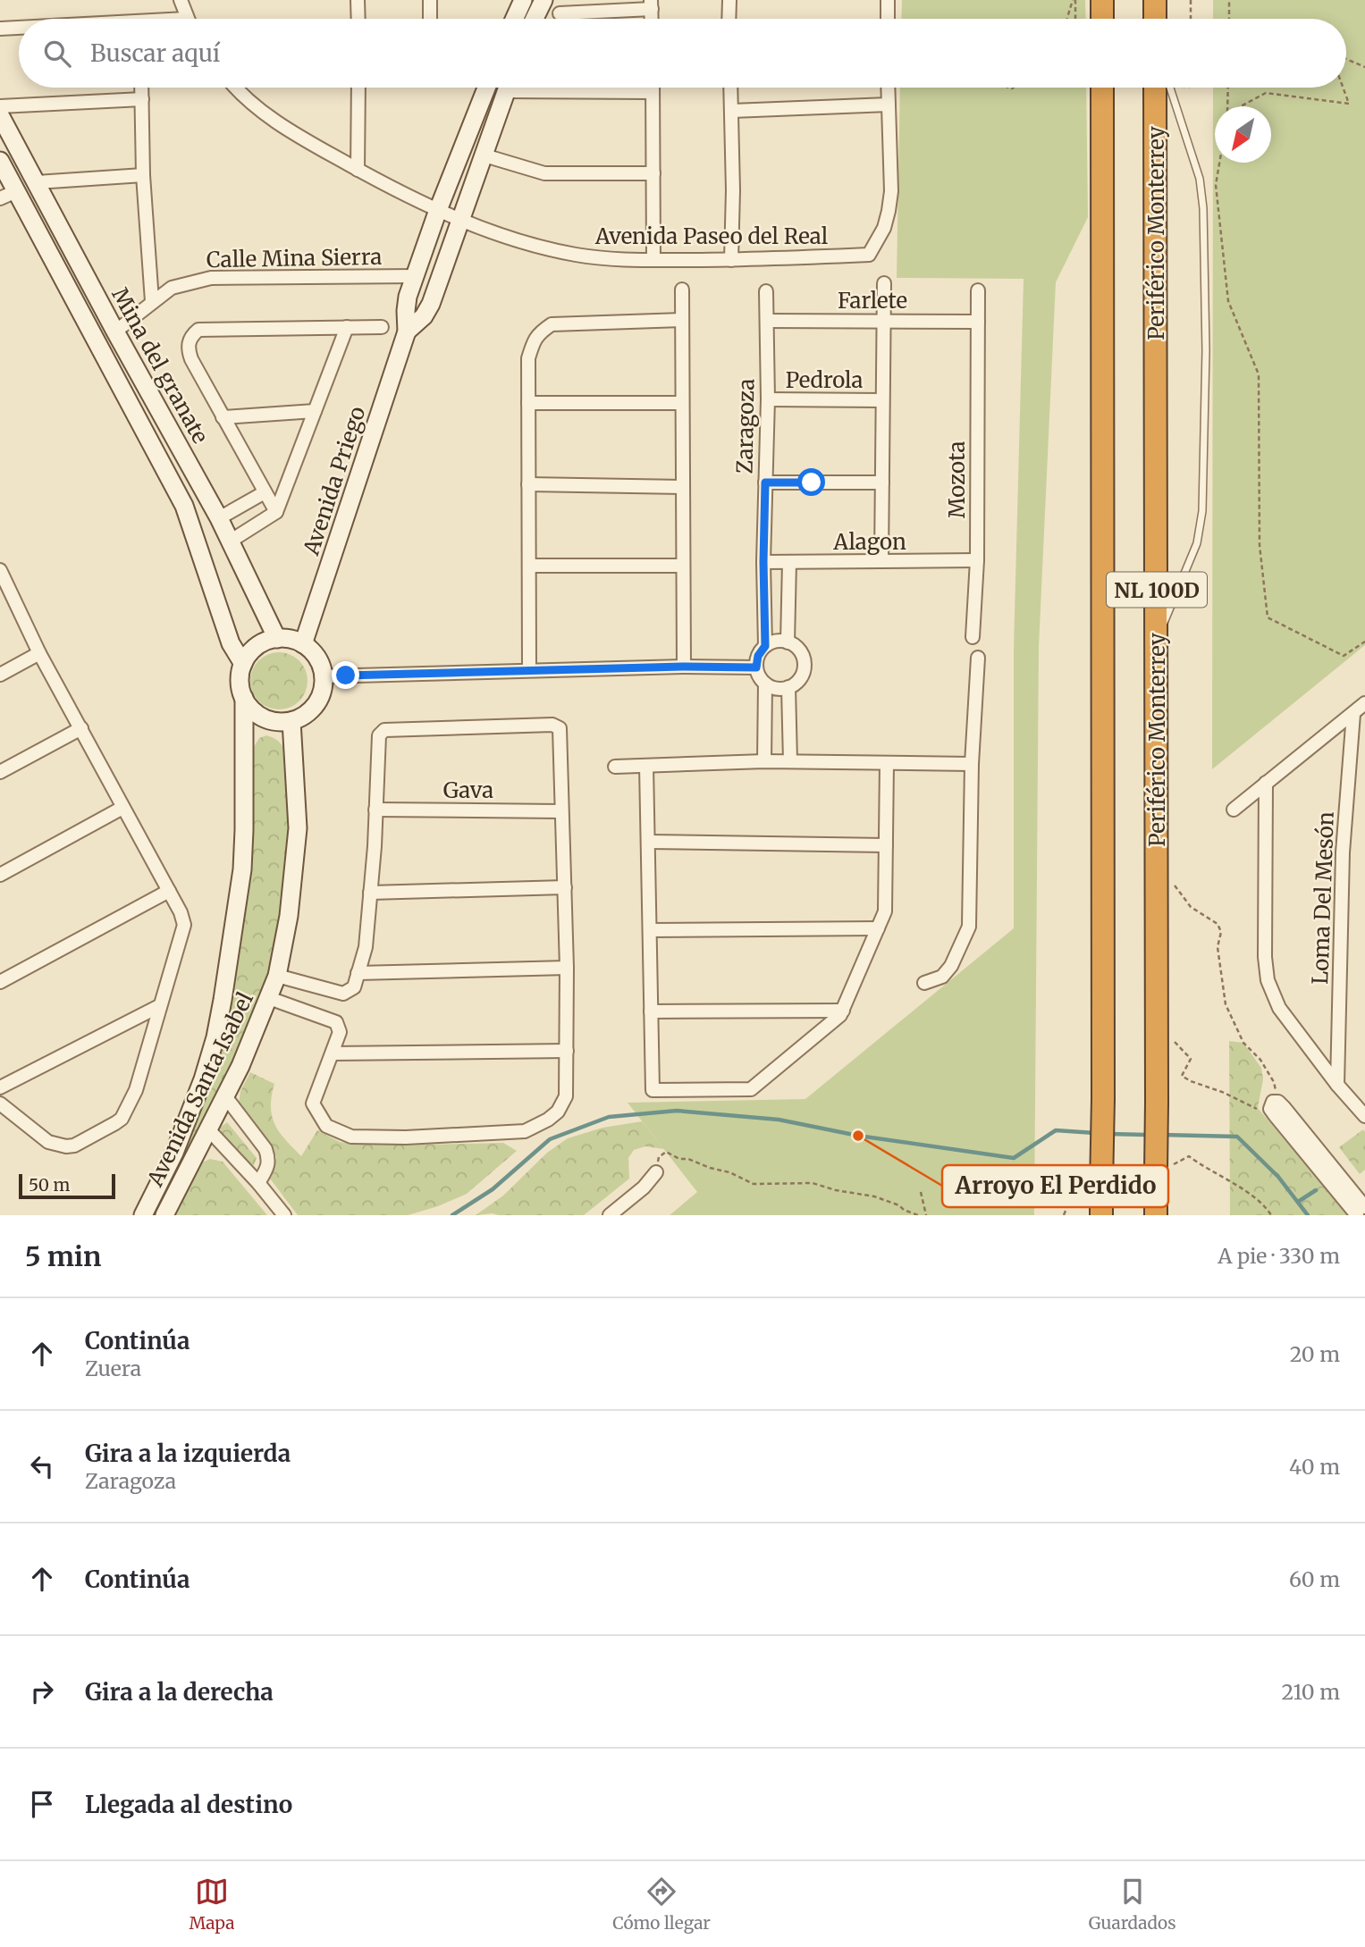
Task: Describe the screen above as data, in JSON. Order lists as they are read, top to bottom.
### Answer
{
  "streets": {
    "highway": ["Periférico Monterrey", "NL 100D"],
    "street": [
      "Avenida Paseo del Real",
      "Calle Mina Sierra",
      "Farlete",
      "Mina del granate",
      "Pedrola",
      "Zaragoza",
      "Mozota",
      "Avenida Priego",
      "Alagon",
      "Gava",
      "Loma Del Mesón",
      "Avenida Santa Isabel"
    ]
  },
  "crossings": [
    ["Avenida Paseo del Real", "Avenida Priego"],
    ["Calle Mina Sierra", "Mina del granate"],
    ["Calle Mina Sierra", "Avenida Priego"],
    ["Farlete", "Zaragoza"],
    ["Farlete", "Mozota"],
    ["Mina del granate", "Avenida Priego"],
    ["Mina del granate", "Avenida Santa Isabel"],
    ["Pedrola", "Zaragoza"],
    ["Zaragoza", "Alagon"],
    ["Mozota", "Alagon"],
    ["Avenida Priego", "Avenida Santa Isabel"]
  ],
  "places": ["Arroyo El Perdido"],
  "scale_bar": "50 m",
  "north": "bottom left",
  "page": {
    "search": "Buscar aquí",
    "scale": "50 m",
    "heading": ["5 min", "A pie · 330 m"],
    "list": [
      ["Continúa", "Zuera", "20 m"],
      ["Gira a la izquierda", "Zaragoza", "40 m"],
      ["Continúa", "60 m"],
      ["Gira a la derecha", "210 m"],
      "Llegada al destino"
    ],
    "nav": ["Mapa", "Cómo llegar", "Guardados"]
  }
}
